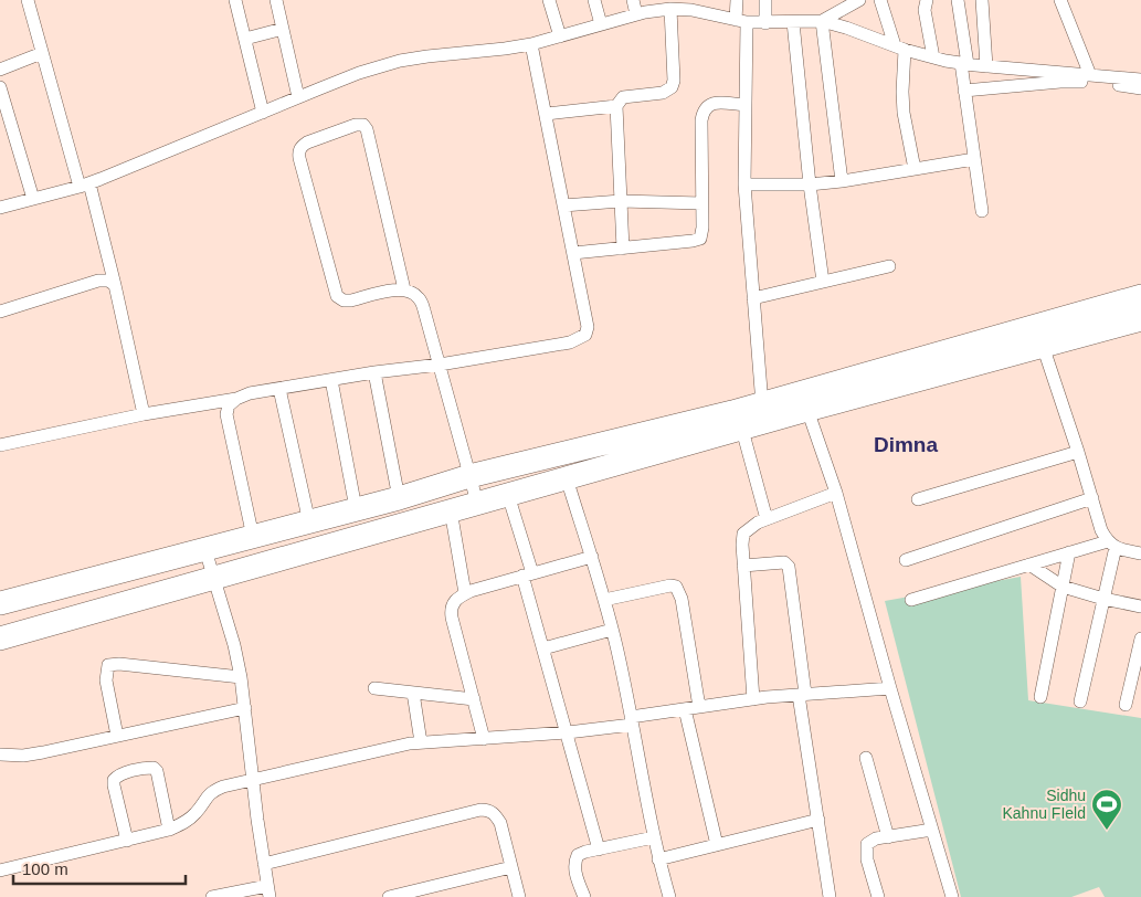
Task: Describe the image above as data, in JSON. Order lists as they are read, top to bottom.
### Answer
{
  "districts": ["Dimna"],
  "places": {
    "sports": ["Sidhu Kahnu FIeld"]
  },
  "scale_bar": "100 m"
}
